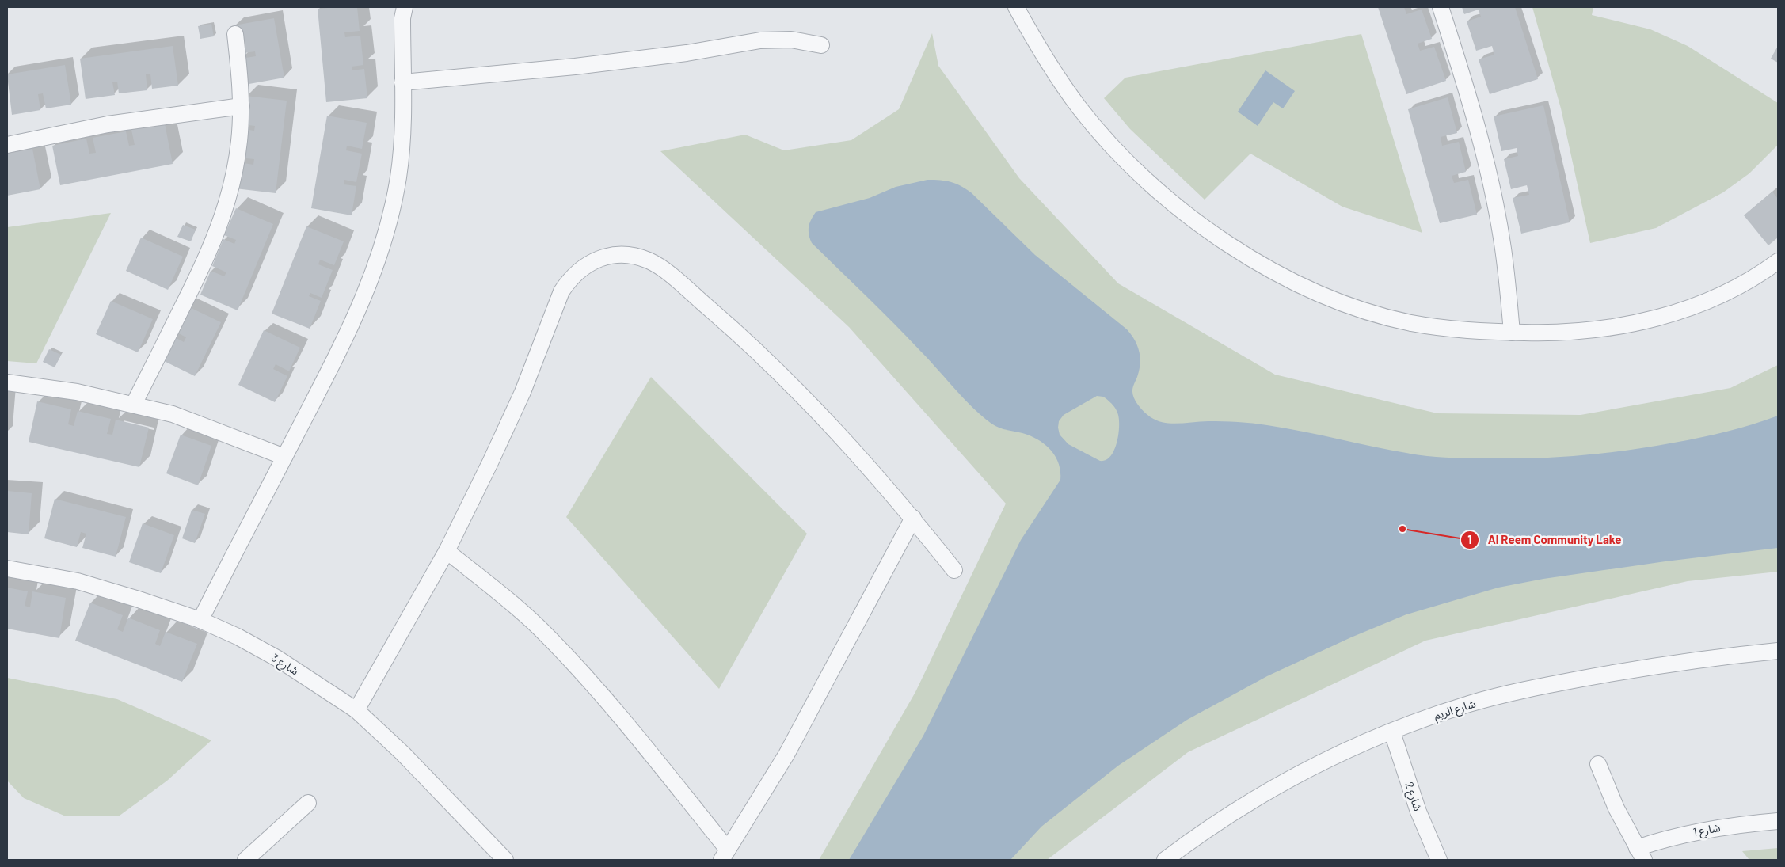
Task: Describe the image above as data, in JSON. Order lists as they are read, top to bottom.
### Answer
{
  "streets": {
    "street": [
      "شارع 3",
      "شارع الريم",
      "شارع 2",
      "شارع 1"
    ]
  },
  "crossings": [
    ["شارع الريم", "شارع 2"]
  ],
  "places": ["Al Reem Community Lake"]
}
